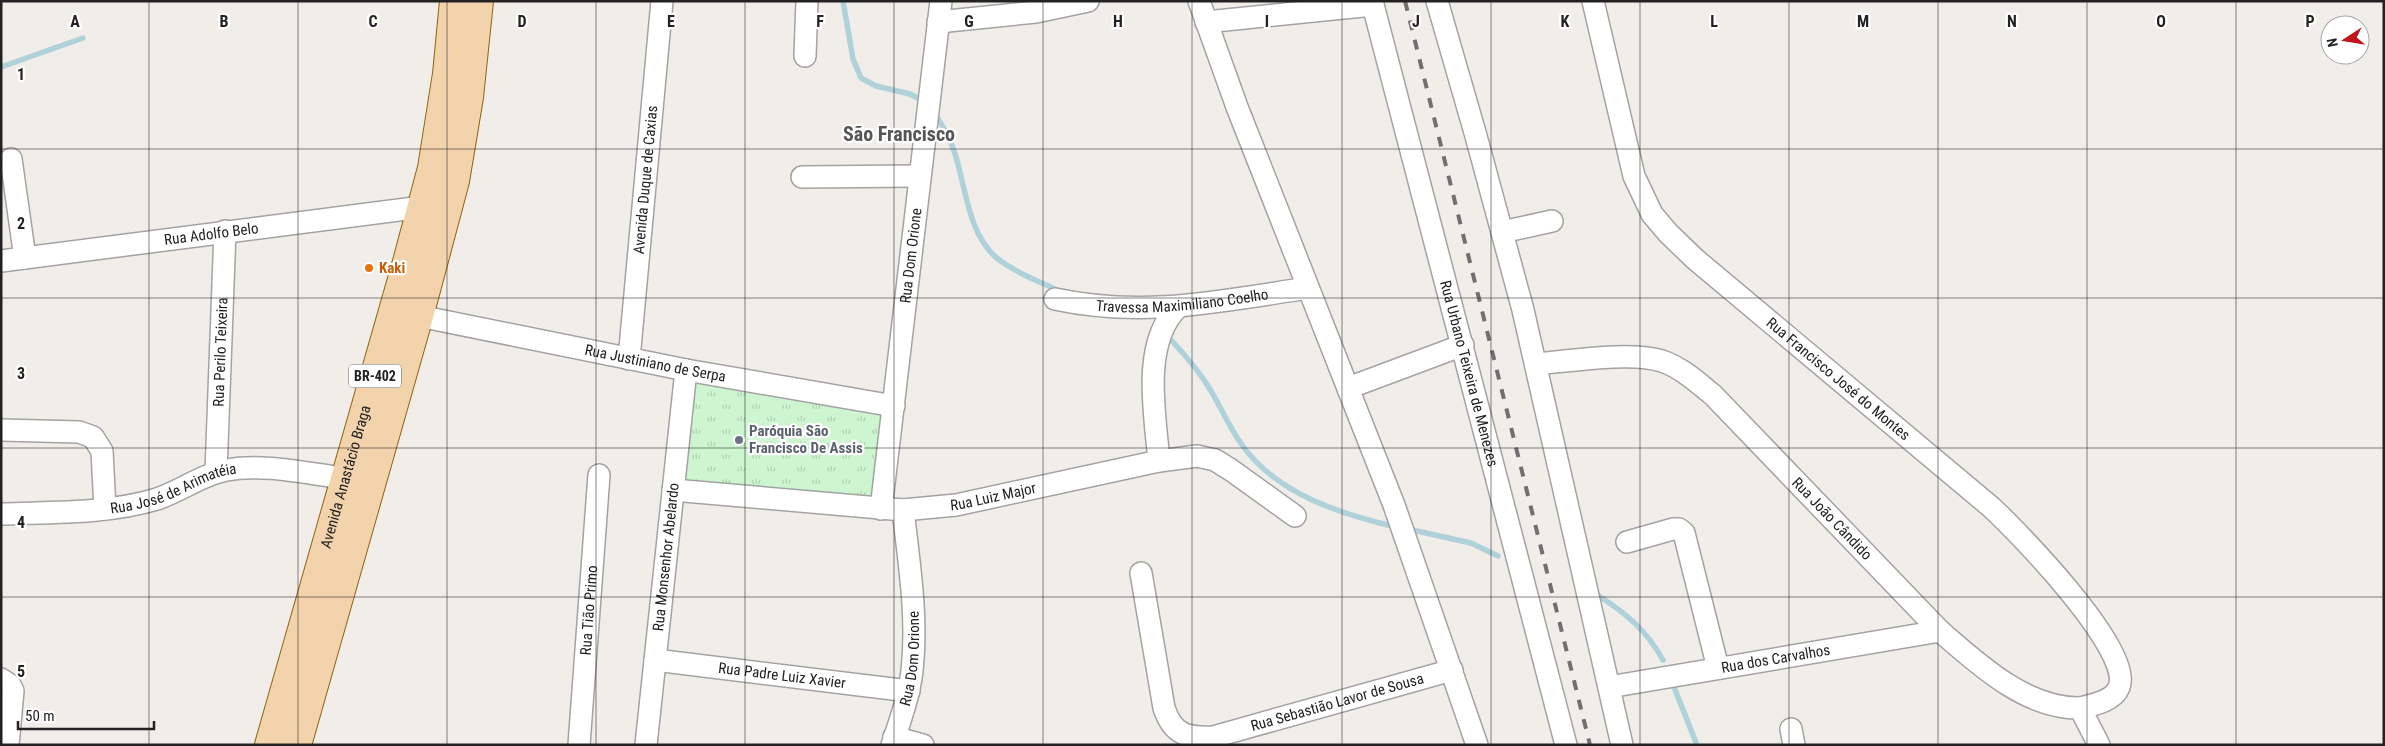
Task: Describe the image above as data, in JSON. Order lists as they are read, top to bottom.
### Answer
{
  "streets": {
    "main road": ["BR-402", "Avenida Anastácio Braga"],
    "street": [
      "Avenida Duque de Caxias",
      "Rua Adolfo Belo",
      "Rua Dom Orione",
      "Travessa Maximiliano Coelho",
      "Rua Perilo Teixeira",
      "Rua Justiniano de Serpa",
      "Rua Urbano Teixeira de Menezes",
      "Rua Francisco José do Montes",
      "Rua José de Arimatéia",
      "Rua Luiz Major",
      "Rua João Cândido",
      "Rua Monsenhor Abelardo",
      "Rua Tião Primo",
      "Rua dos Carvalhos",
      "Rua Padre Luiz Xavier",
      "Rua Sebastião Lavor de Sousa"
    ]
  },
  "crossings": [
    ["Avenida Duque de Caxias", "Rua Justiniano de Serpa"],
    ["Rua Adolfo Belo", "Rua Perilo Teixeira"],
    ["Rua Adolfo Belo", "Avenida Anastácio Braga"],
    ["Rua Dom Orione", "Rua Justiniano de Serpa"],
    ["Rua Dom Orione", "Rua Luiz Major"],
    ["Rua Dom Orione", "Rua Padre Luiz Xavier"],
    ["Rua Perilo Teixeira", "Rua José de Arimatéia"],
    ["Rua Justiniano de Serpa", "Avenida Anastácio Braga"],
    ["Rua Justiniano de Serpa", "Rua Monsenhor Abelardo"],
    ["Rua Francisco José do Montes", "Rua João Cândido"],
    ["Avenida Anastácio Braga", "Rua José de Arimatéia"],
    ["Rua Luiz Major", "Rua Monsenhor Abelardo"],
    ["Rua João Cândido", "Rua dos Carvalhos"],
    ["Rua Monsenhor Abelardo", "Rua Padre Luiz Xavier"]
  ],
  "districts": ["São Francisco"],
  "places": ["Kaki", "Paróquia São Francisco De Assis"],
  "scale_bar": "50 m",
  "north": "left",
  "grid": {
    "columns": [
      "A",
      "B",
      "C",
      "D",
      "E",
      "F",
      "G",
      "H",
      "I",
      "J",
      "K",
      "L",
      "M",
      "N",
      "O",
      "P"
    ],
    "rows": [
      "1",
      "2",
      "3",
      "4",
      "5"
    ]
  }
}
